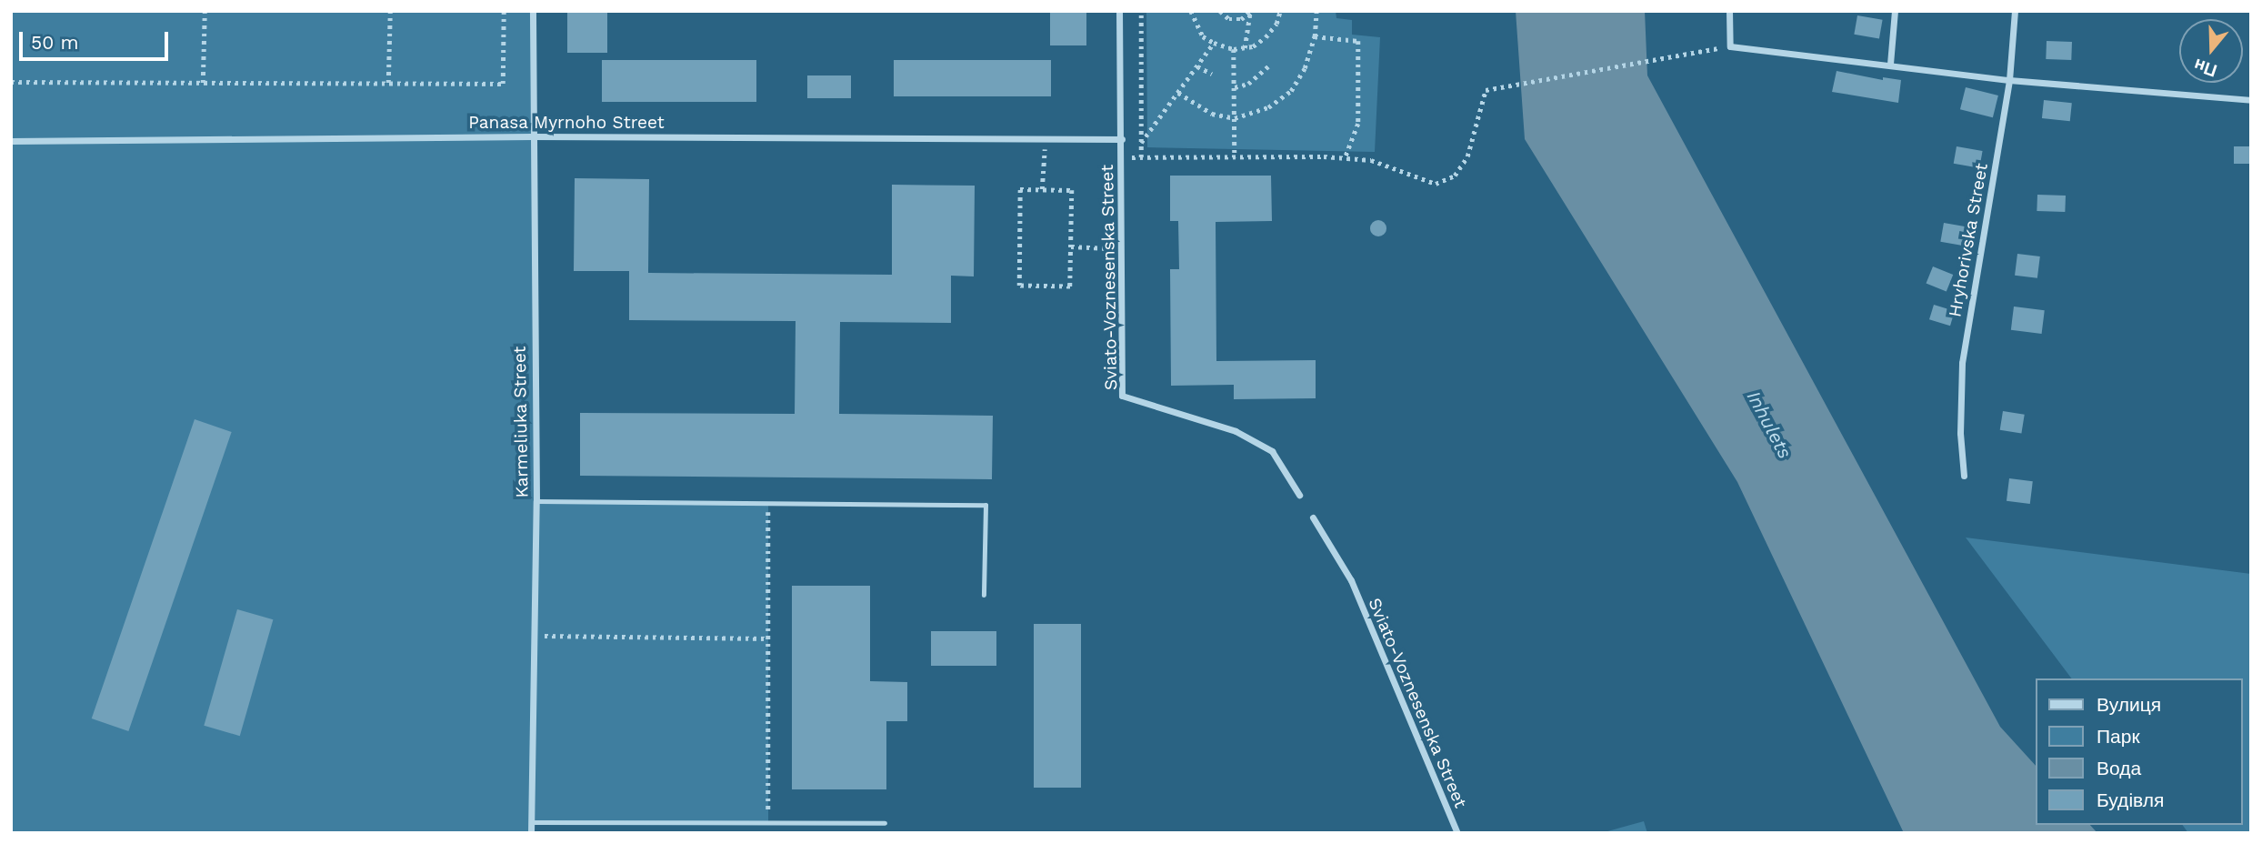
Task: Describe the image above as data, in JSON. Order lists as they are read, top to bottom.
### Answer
{
  "streets": {
    "street": [
      "Panasa Myrnoho Street",
      "Hryhorivska Street",
      "Sviato-Voznesenska Street",
      "Karmeliuka Street"
    ]
  },
  "crossings": [
    ["Panasa Myrnoho Street", "Sviato-Voznesenska Street"],
    ["Panasa Myrnoho Street", "Karmeliuka Street"]
  ],
  "water": ["Inhulets"],
  "legend": [
    "Вулиця",
    "Парк",
    "Вода",
    "Будівля"
  ],
  "scale_bar": "50 m",
  "north": "bottom"
}
